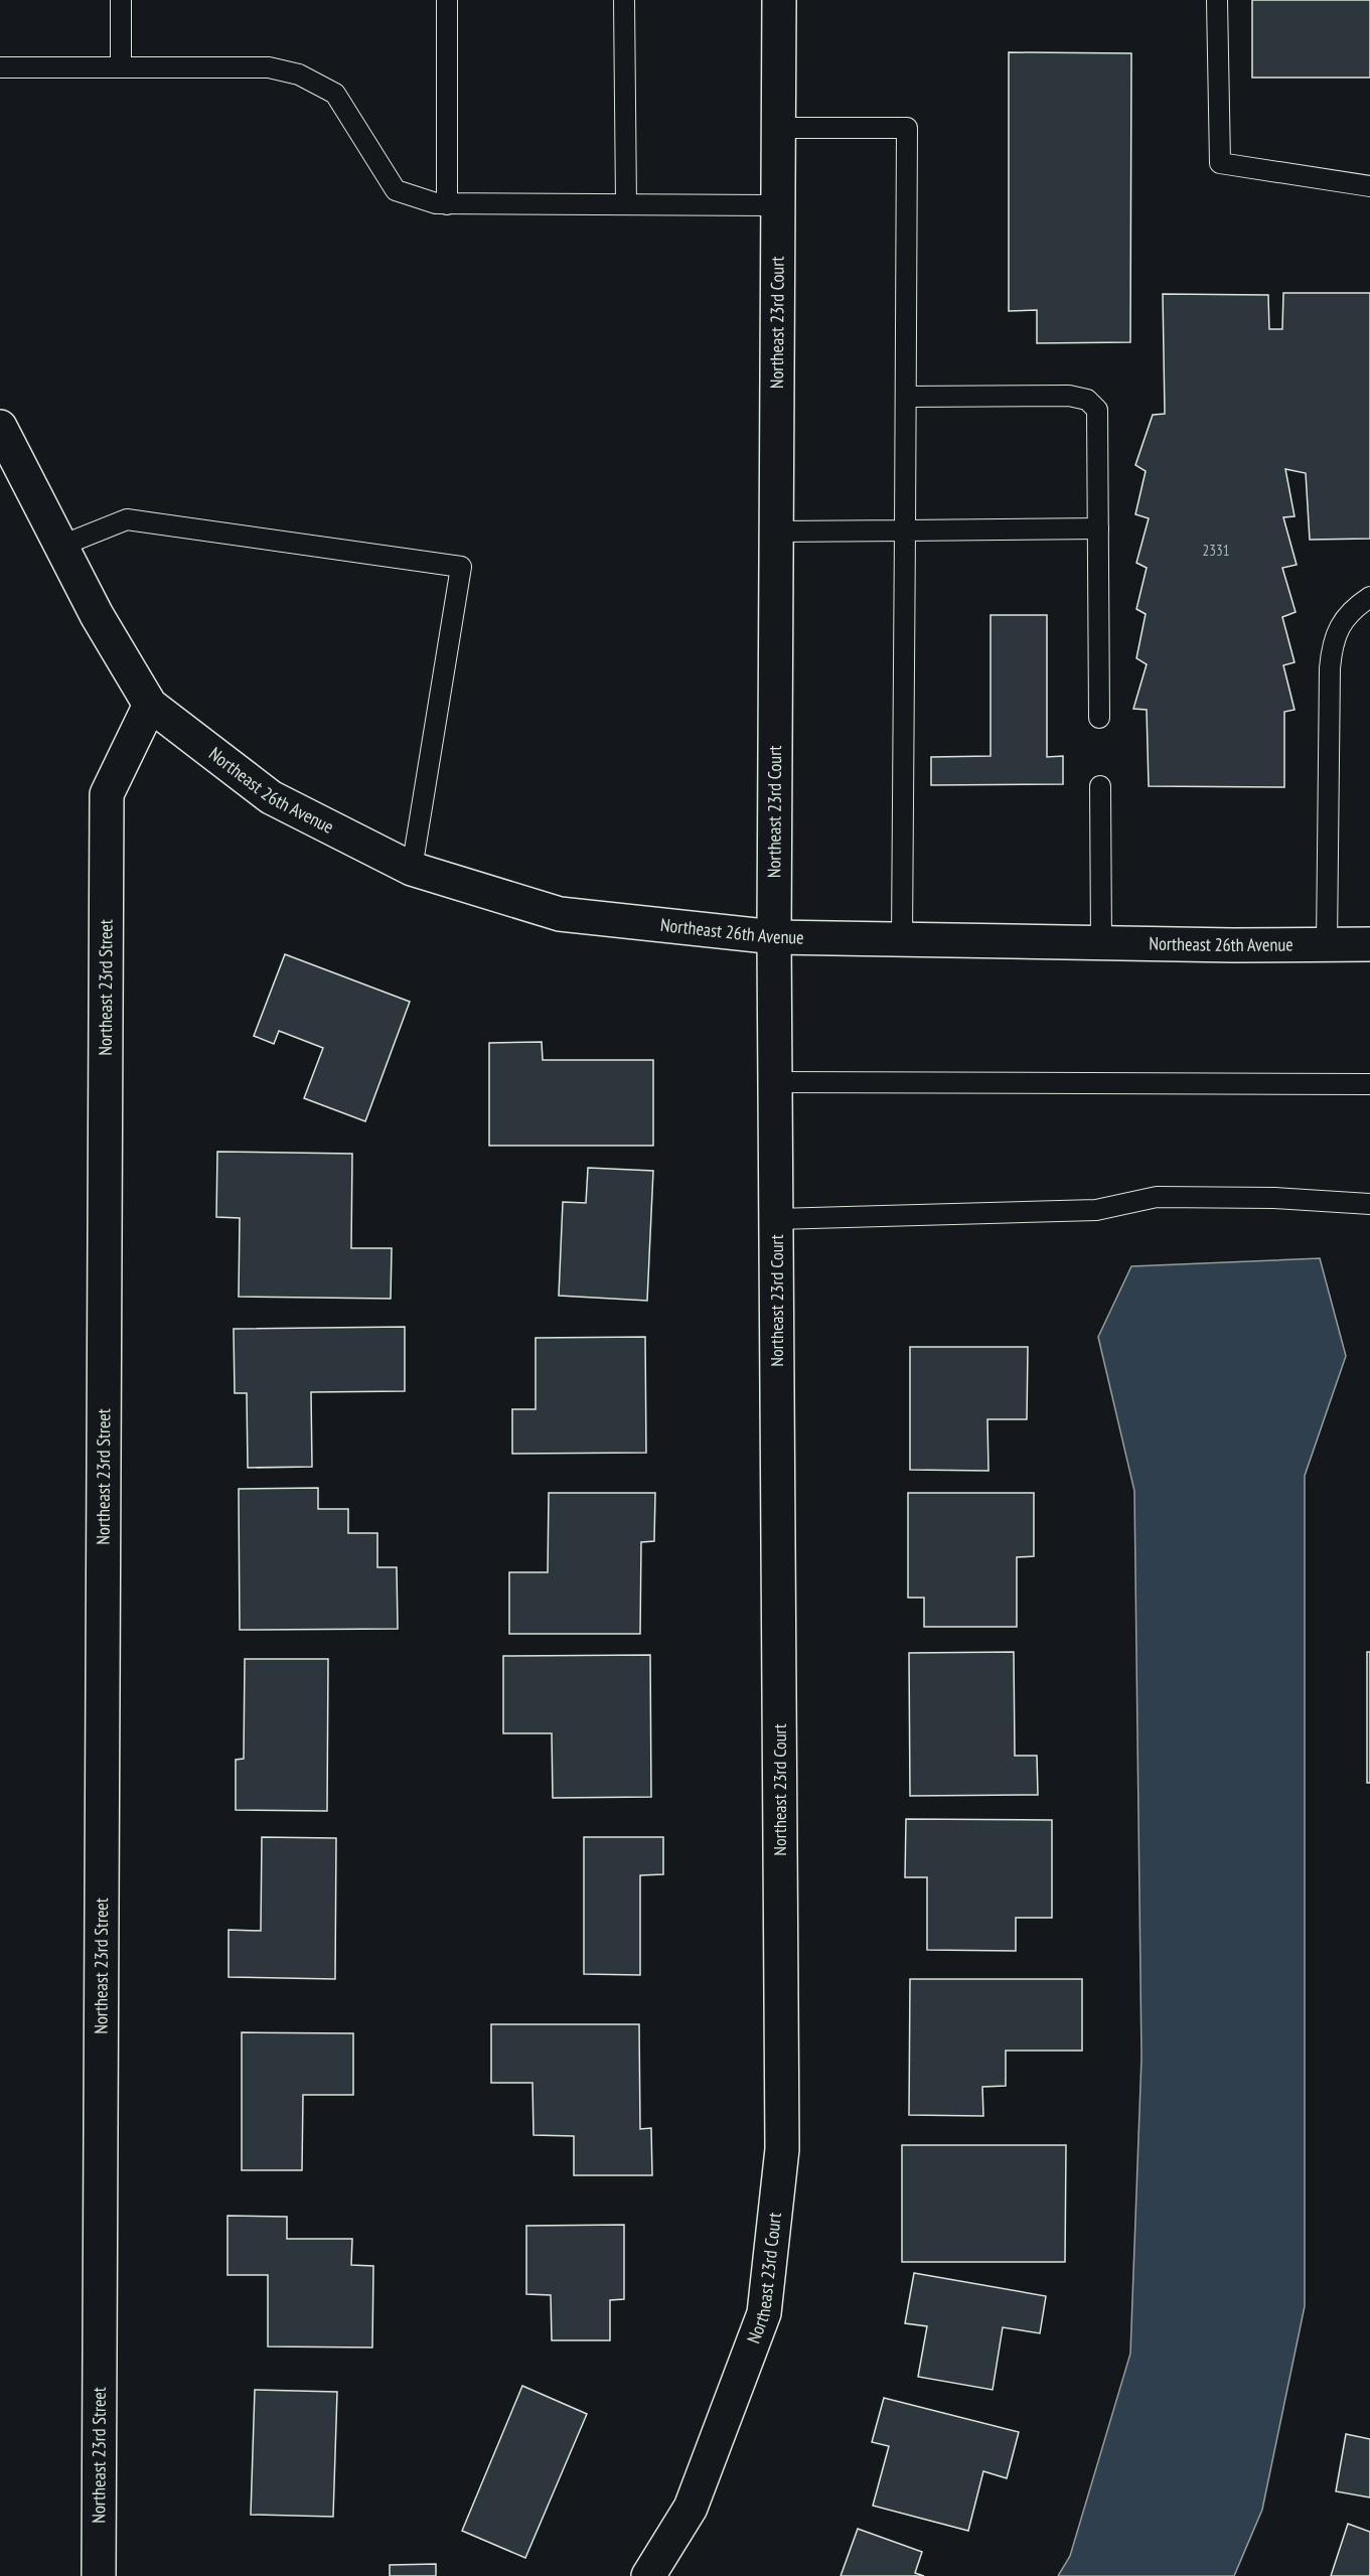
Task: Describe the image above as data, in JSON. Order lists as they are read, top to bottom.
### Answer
{
  "streets": {
    "street": ["Northeast 23rd Court", "Northeast 26th Avenue", "Northeast 23rd Street"]
  },
  "crossings": [
    ["Northeast 23rd Court", "Northeast 26th Avenue"],
    ["Northeast 26th Avenue", "Northeast 23rd Street"]
  ],
  "house_numbers": ["2331"]
}
